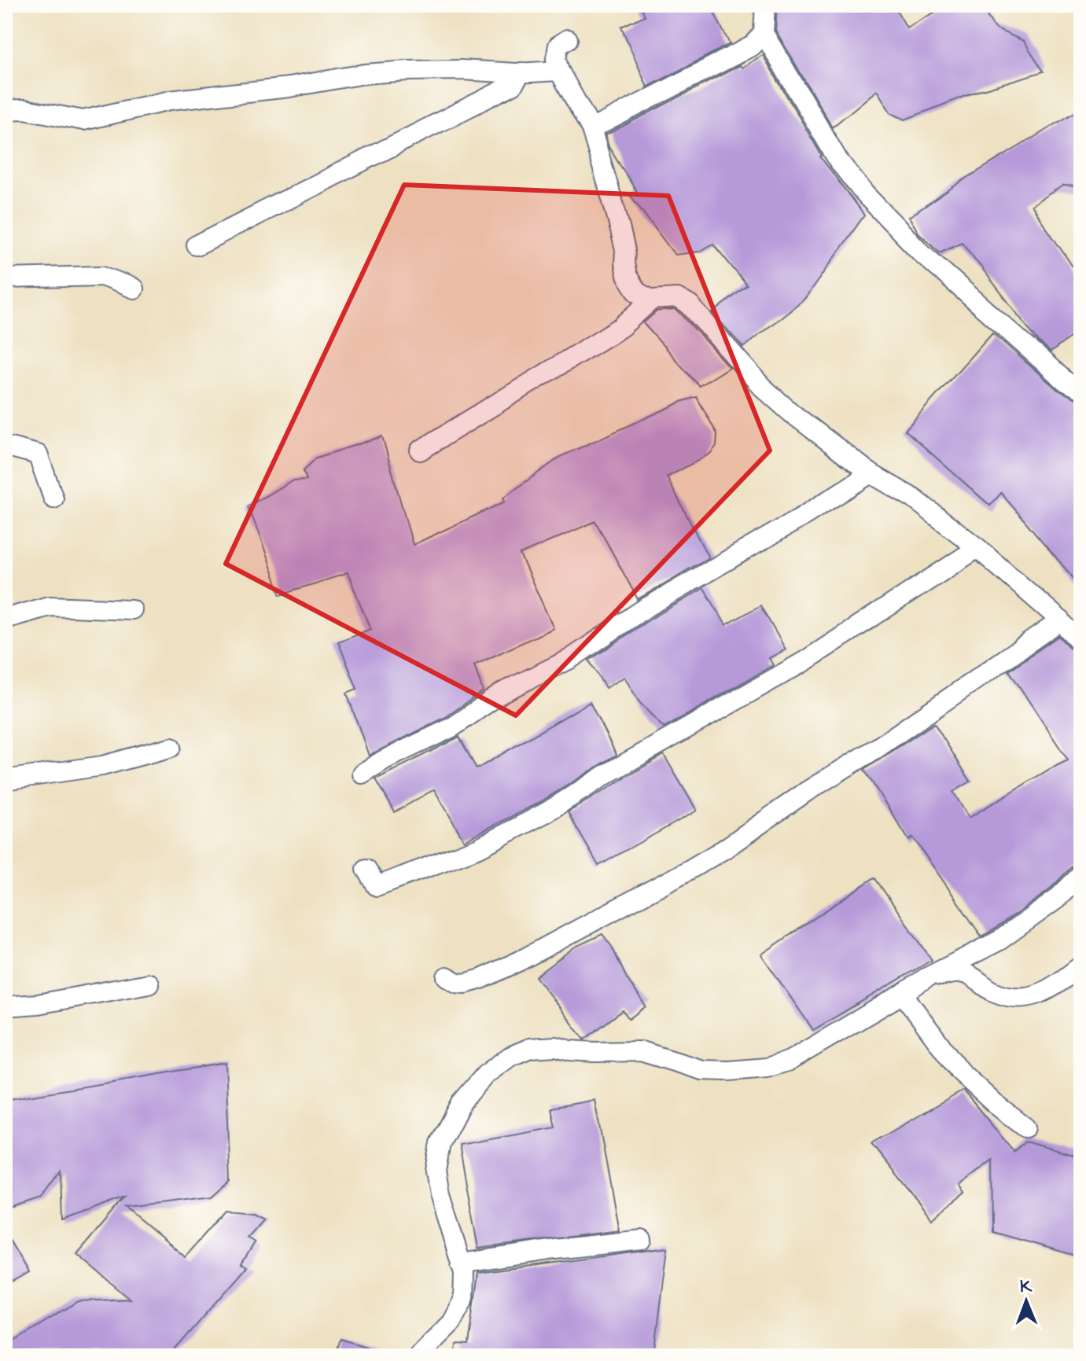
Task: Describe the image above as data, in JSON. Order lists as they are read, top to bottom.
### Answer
{
  "north": "top"
}
